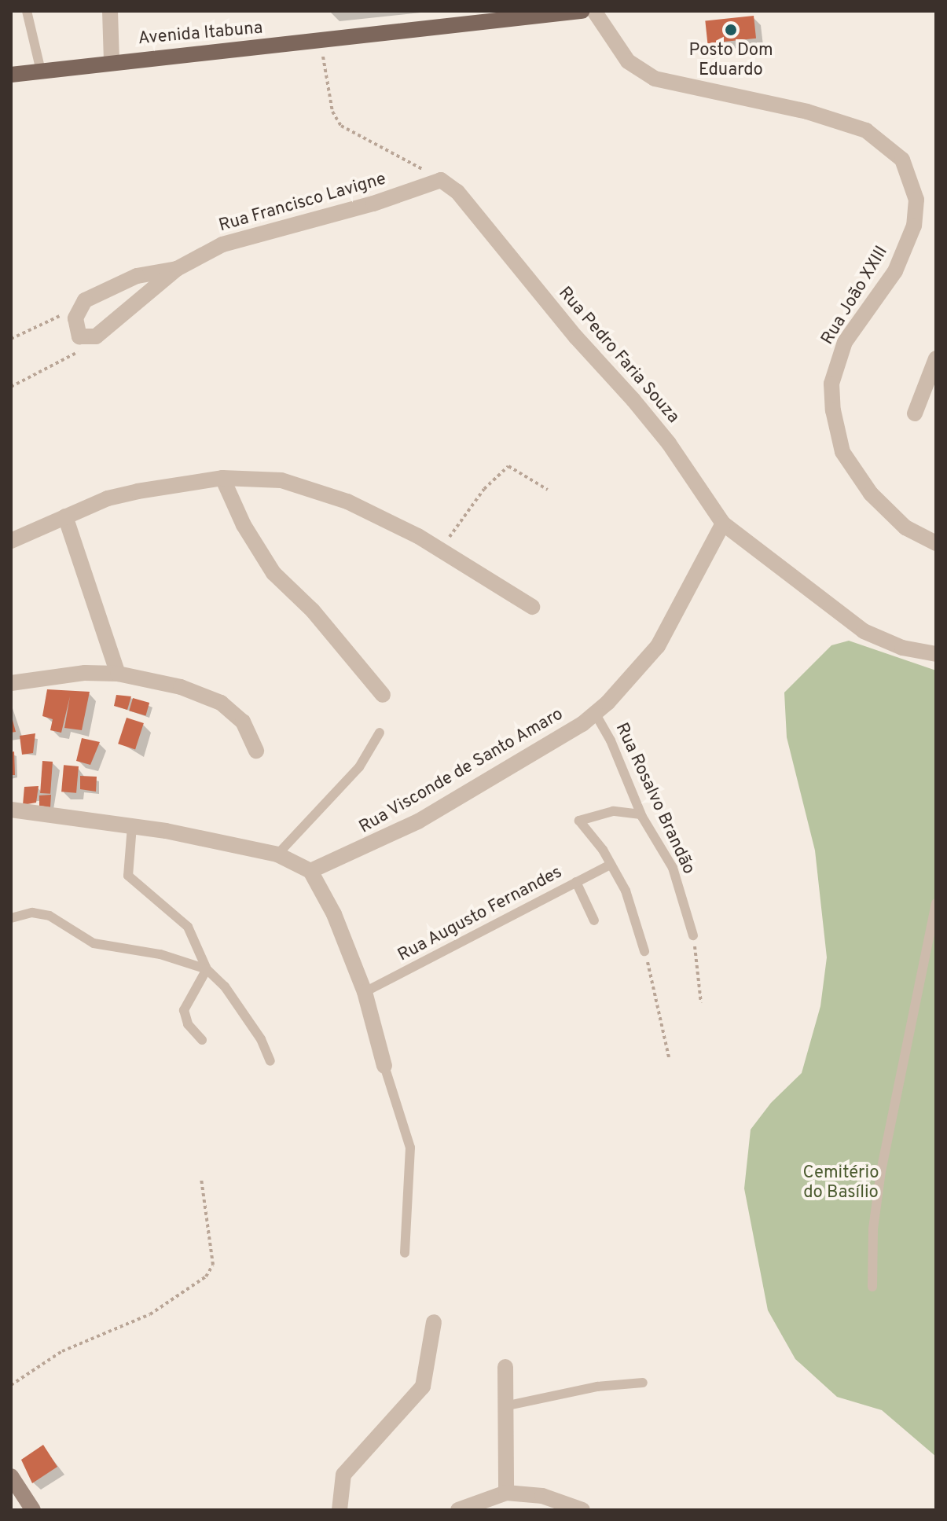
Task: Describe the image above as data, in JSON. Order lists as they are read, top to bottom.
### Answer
{
  "streets": {
    "main road": ["Avenida Itabuna"],
    "street": [
      "Rua Francisco Lavigne",
      "Rua João XXIII",
      "Rua Pedro Faria Souza",
      "Rua Visconde de Santo Amaro"
    ],
    "lane": ["Rua Rosalvo Brandão", "Rua Augusto Fernandes"]
  },
  "crossings": [
    ["Rua Francisco Lavigne", "Rua Pedro Faria Souza"],
    ["Rua Pedro Faria Souza", "Rua Visconde de Santo Amaro"],
    ["Rua Visconde de Santo Amaro", "Rua Rosalvo Brandão"]
  ],
  "parks": ["Cemitério do Basílio"],
  "places": ["Posto Dom Eduardo"]
}
